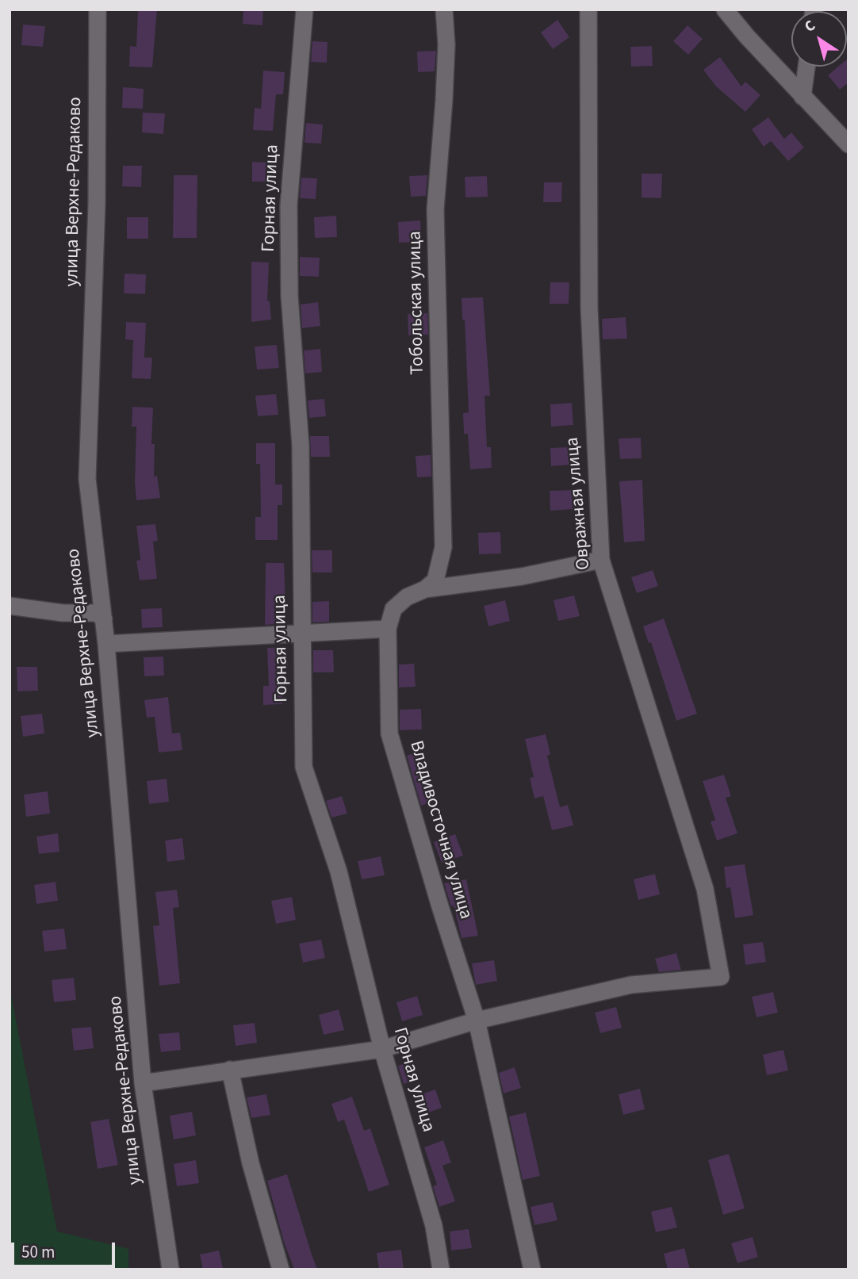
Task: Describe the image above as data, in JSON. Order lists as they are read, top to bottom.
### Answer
{
  "streets": {
    "street": [
      "улица Верхне-Редаково",
      "Горная улица",
      "Тобольская улица",
      "Овражная улица",
      "Владивосточная улица"
    ]
  },
  "crossings": [
    ["Тобольская улица", "Владивосточная улица"],
    ["Овражная улица", "Владивосточная улица"]
  ],
  "scale_bar": "50 m",
  "north": "top left"
}
